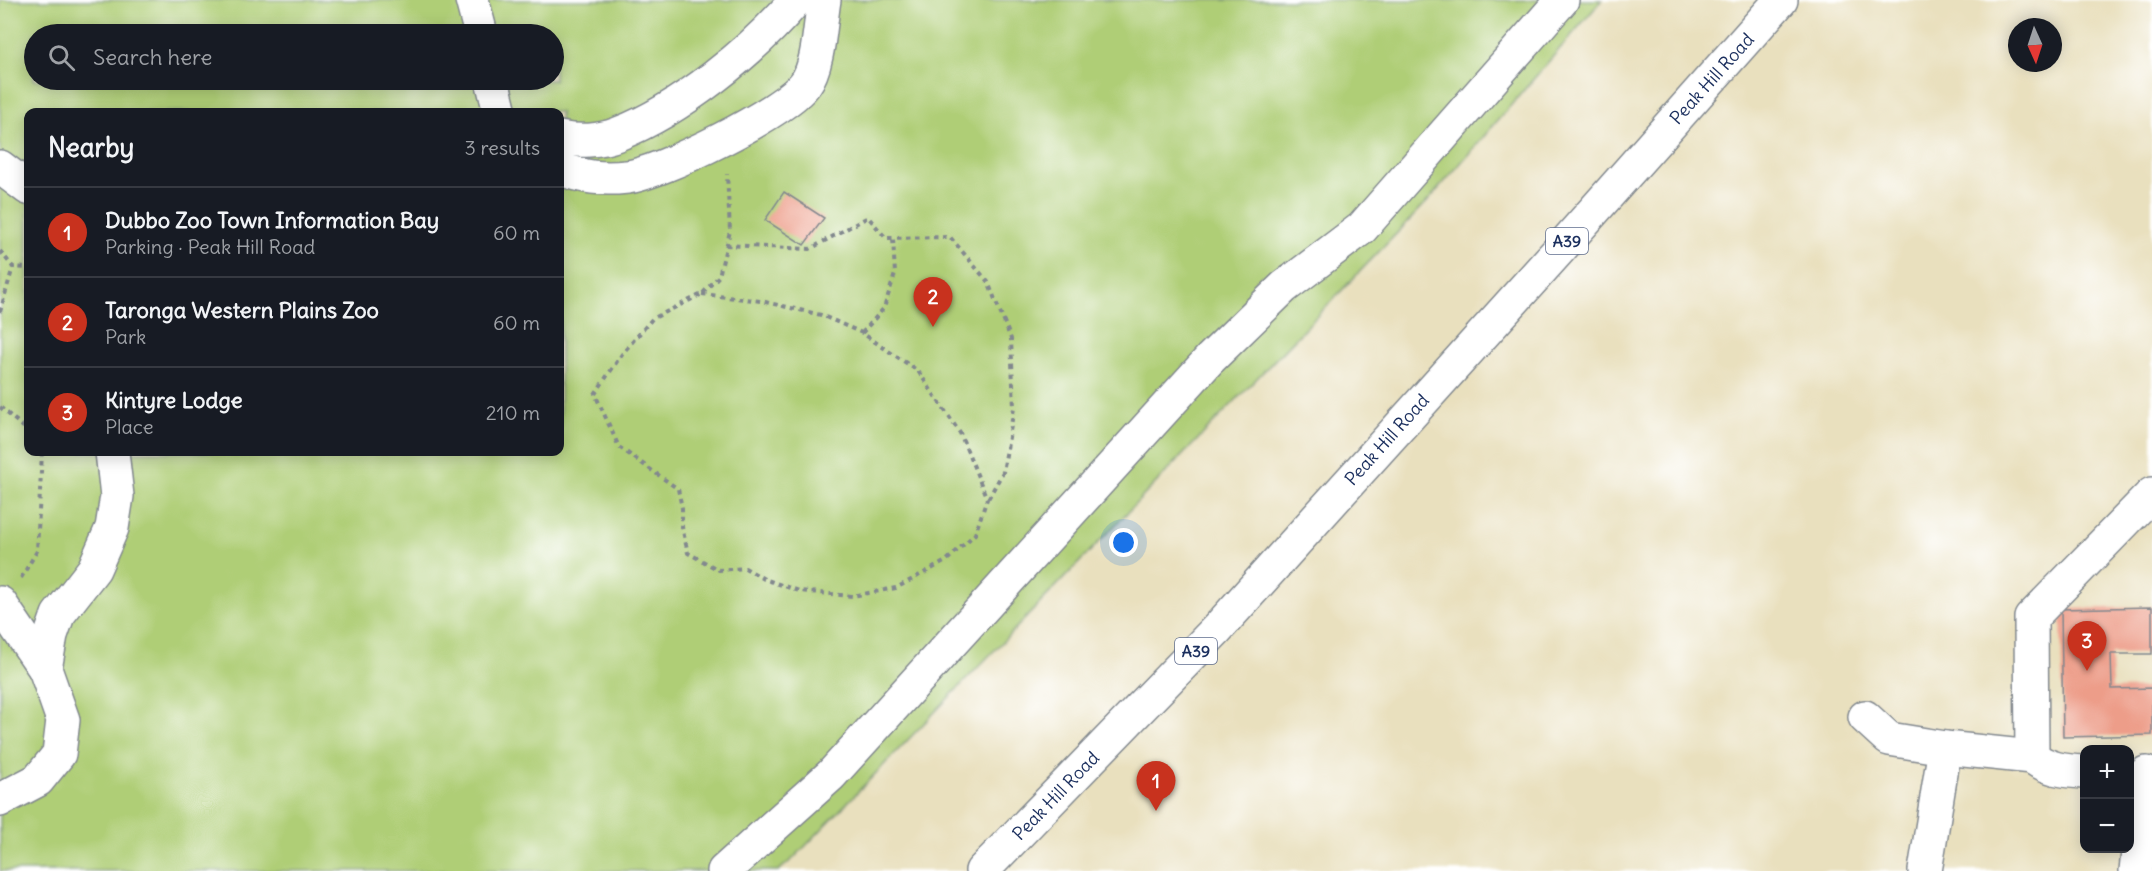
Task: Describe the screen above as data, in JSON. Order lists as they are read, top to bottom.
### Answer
{
  "streets": {
    "main road": ["Peak Hill Road", "A39"]
  },
  "north": "bottom",
  "page": {
    "search": "Search here",
    "heading": ["Nearby", "3 results"],
    "list": [
      {
        "mark": "1",
        "name": "Dubbo Zoo Town Information Bay",
        "note": "Parking · Peak Hill Road",
        "value": "60 m"
      },
      {
        "mark": "2",
        "name": "Taronga Western Plains Zoo",
        "note": "Park",
        "value": "60 m"
      },
      {
        "mark": "3",
        "name": "Kintyre Lodge",
        "note": "Place",
        "value": "210 m"
      }
    ],
    "pins": ["2", "3", "1"],
    "map_buttons": ["+", "−"]
  }
}
